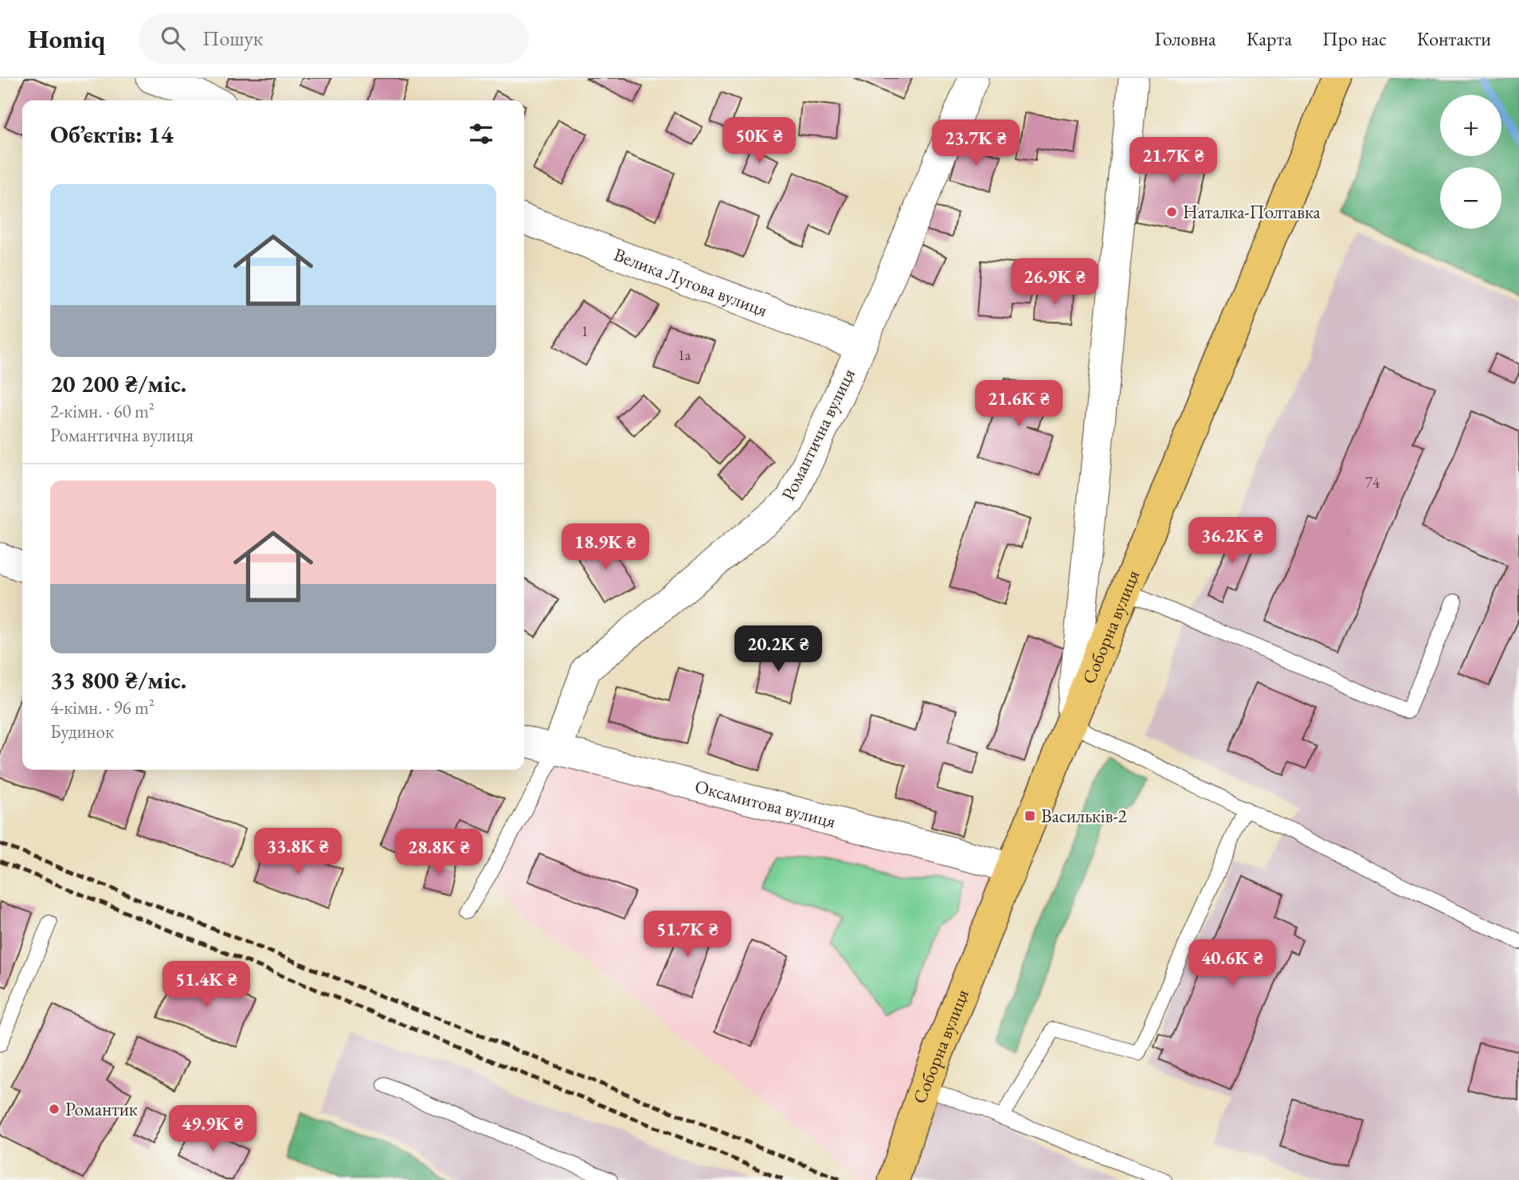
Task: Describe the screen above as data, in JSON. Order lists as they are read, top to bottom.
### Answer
{
  "streets": {
    "main road": ["Соборна вулиця"],
    "street": ["Велика Лугова вулиця", "Романтична вулиця", "Оксамитова вулиця"]
  },
  "crossings": [
    ["Велика Лугова вулиця", "Романтична вулиця"],
    ["Романтична вулиця", "Оксамитова вулиця"],
    ["Соборна вулиця", "Оксамитова вулиця"]
  ],
  "places": {
    "other": ["Наталка-Полтавка", "Романтик"],
    "transit": ["Васильків-2"]
  },
  "house_numbers": ["1", "1а", "74"],
  "page": {
    "header": "Homiq",
    "search": "Пошук",
    "nav": [
      "Головна",
      "Карта",
      "Про нас",
      "Контакти"
    ],
    "map_buttons": ["+", "−"],
    "heading": "Об’єктів: 14",
    "price": [
      "50K ₴",
      "23.7K ₴",
      "21.7K ₴",
      "26.9K ₴",
      "21.6K ₴",
      "36.2K ₴",
      "18.9K ₴",
      "20.2K ₴",
      "33.8K ₴",
      "28.8K ₴",
      "51.7K ₴",
      "40.6K ₴",
      "51.4K ₴",
      "49.9K ₴"
    ],
    "list": [
      {
        "name": "20 200 ₴/міс.",
        "note": "2-кімн. · 60 m² · Романтична вулиця"
      },
      {
        "name": "33 800 ₴/міс.",
        "note": "4-кімн. · 96 m² · Будинок"
      }
    ]
  }
}
